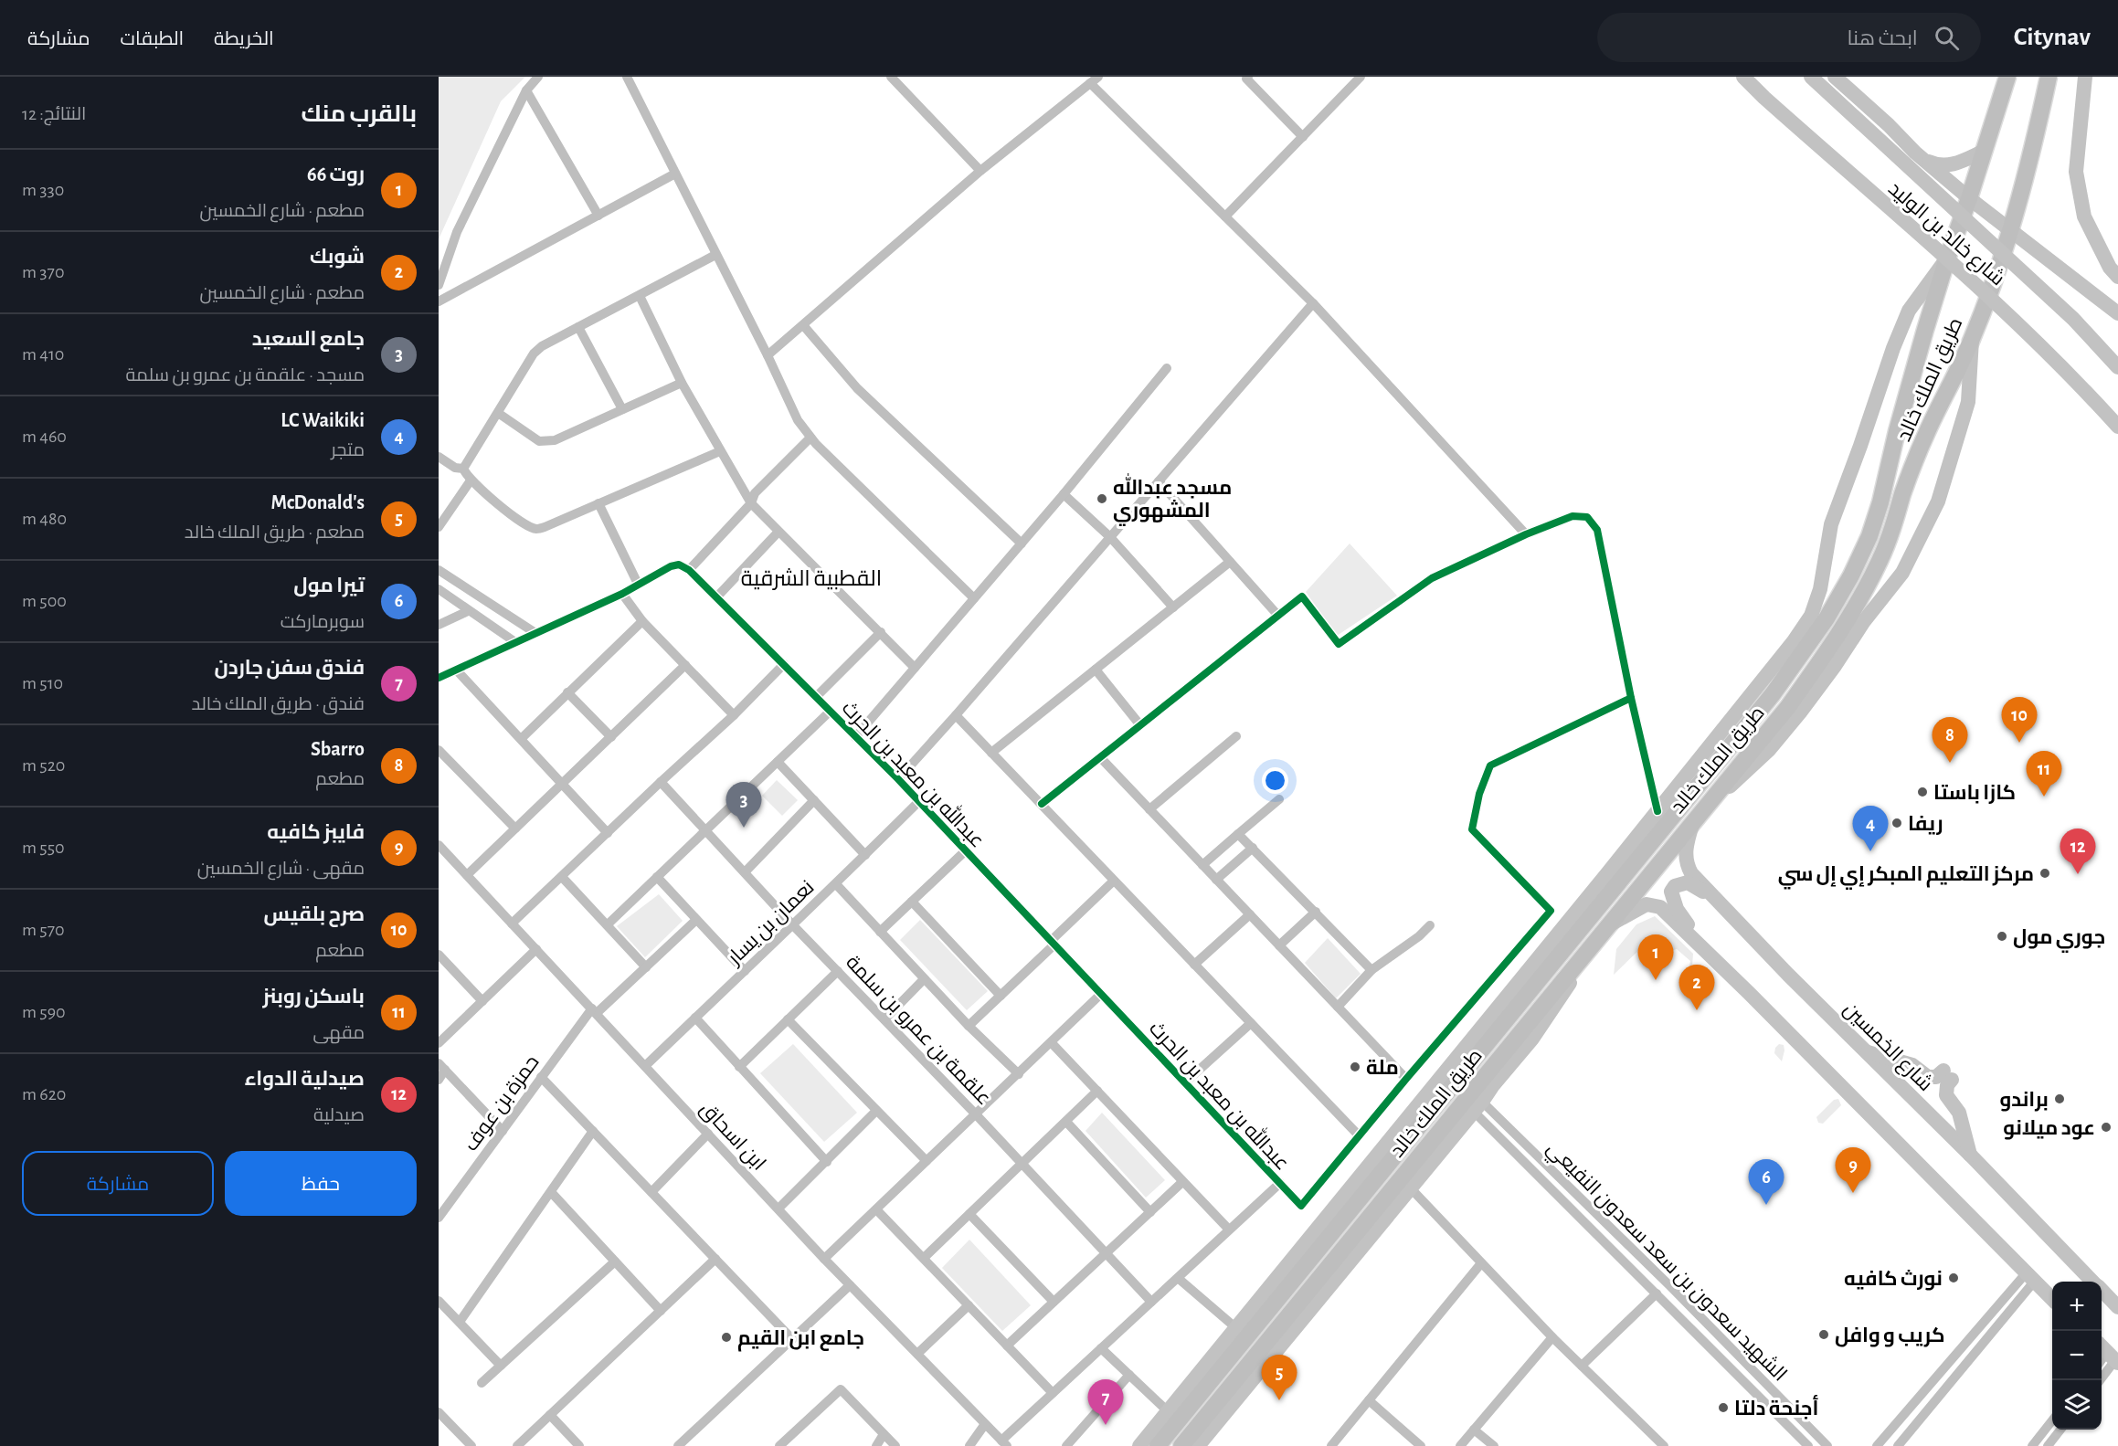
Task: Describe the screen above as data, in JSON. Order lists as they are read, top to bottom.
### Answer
{
  "streets": {
    "main road": ["طريق الملك خالد"],
    "street": [
      "شارع خالد بن الوليد",
      "عبدالله بن معبد بن الحرث",
      "نعمان بن يسار",
      "علقمة بن عمرو بن سلمة",
      "شارع الخمسين",
      "حمزة بن عوف",
      "ابن اسحاق",
      "الشهيد سعدون بن سعد سعدون النفيعي"
    ]
  },
  "crossings": [
    ["شارع خالد بن الوليد", "طريق الملك خالد"],
    ["طريق الملك خالد", "شارع الخمسين"],
    ["عبدالله بن معبد بن الحرث", "نعمان بن يسار"],
    ["نعمان بن يسار", "علقمة بن عمرو بن سلمة"],
    ["نعمان بن يسار", "ابن اسحاق"],
    ["حمزة بن عوف", "ابن اسحاق"]
  ],
  "districts": ["القطبية الشرقية"],
  "places": [
    "مسجد عبدالله المشهوري",
    "كازا باستا",
    "ريفا",
    "مركز التعليم المبكر إي إل سي",
    "جوري مول",
    "ملة",
    "براندو",
    "عود ميلانو",
    "نورث كافيه",
    "كريب و وافل",
    "جامع ابن القيم",
    "أجنحة دلتا"
  ],
  "page": {
    "header": "Citynav",
    "search": "ابحث هنا",
    "nav": ["الخريطة", "الطبقات", "مشاركة"],
    "heading": ["بالقرب منك", "النتائج: 12"],
    "list": [
      {
        "mark": "1",
        "name": "روت 66",
        "note": "مطعم · شارع الخمسين",
        "value": "330 m"
      },
      {
        "mark": "2",
        "name": "شوبك",
        "note": "مطعم · شارع الخمسين",
        "value": "370 m"
      },
      {
        "mark": "3",
        "name": "جامع السعيد",
        "note": "مسجد · علقمة بن عمرو بن سلمة",
        "value": "410 m"
      },
      {
        "mark": "4",
        "name": "LC Waikiki",
        "note": "متجر",
        "value": "460 m"
      },
      {
        "mark": "5",
        "name": "McDonald's",
        "note": "مطعم · طريق الملك خالد",
        "value": "480 m"
      },
      {
        "mark": "6",
        "name": "تيرا مول",
        "note": "سوبرماركت",
        "value": "500 m"
      },
      {
        "mark": "7",
        "name": "فندق سفن جاردن",
        "note": "فندق · طريق الملك خالد",
        "value": "510 m"
      },
      {
        "mark": "8",
        "name": "Sbarro",
        "note": "مطعم",
        "value": "520 m"
      },
      {
        "mark": "9",
        "name": "فايبز كافيه",
        "note": "مقهى · شارع الخمسين",
        "value": "550 m"
      },
      {
        "mark": "10",
        "name": "صرح بلقيس",
        "note": "مطعم",
        "value": "570 m"
      },
      {
        "mark": "11",
        "name": "باسكن روبنز",
        "note": "مقهى",
        "value": "590 m"
      },
      {
        "mark": "12",
        "name": "صيدلية الدواء",
        "note": "صيدلية",
        "value": "620 m"
      }
    ],
    "pins": [
      "10",
      "8",
      "11",
      "3",
      "4",
      "12",
      "1",
      "2",
      "9",
      "6",
      "5",
      "7"
    ],
    "buttons": ["حفظ", "مشاركة"],
    "map_buttons": ["+", "−"]
  }
}
